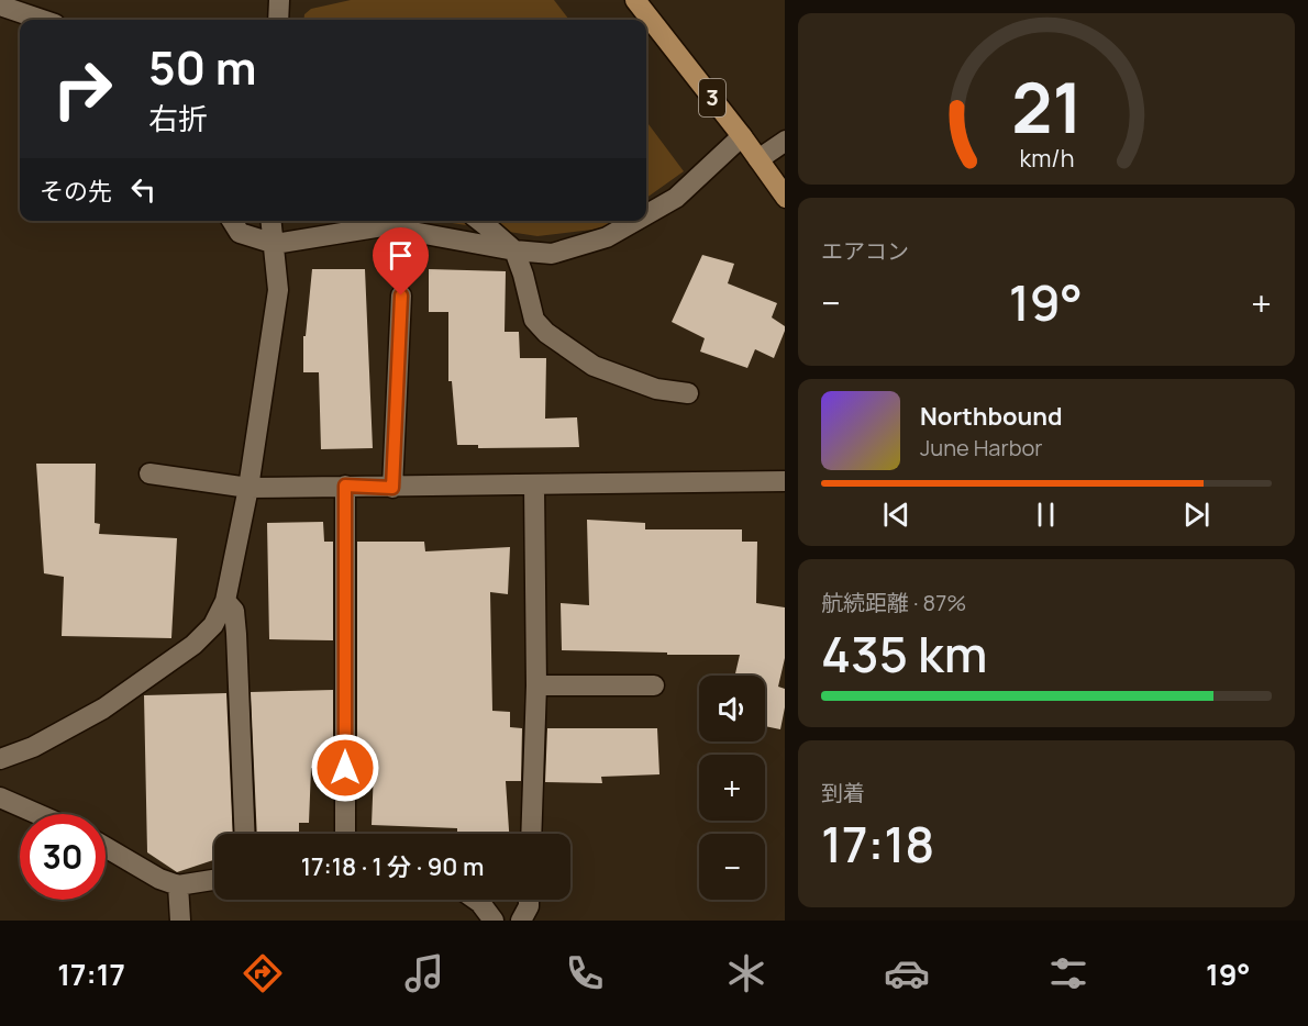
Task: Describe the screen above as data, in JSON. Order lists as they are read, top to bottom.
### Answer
{
  "streets": {
    "main road": ["3"]
  },
  "page": {
    "turn": ["50 m", "右折"],
    "then": "その先",
    "tile": [
      "エアコン",
      ["航続距離 · 87%", "435 km"],
      ["到着", "17:18"]
    ],
    "heat": ["−", "19°", "+"],
    "song": ["Northbound", "June Harbor"],
    "map_buttons": ["+", "−"],
    "limit": "30",
    "trip": "17:18 · 1 分 · 90 m",
    "tabs": ["17:17", "19°"],
    "gauge": ["21", "km/h"]
  }
}
